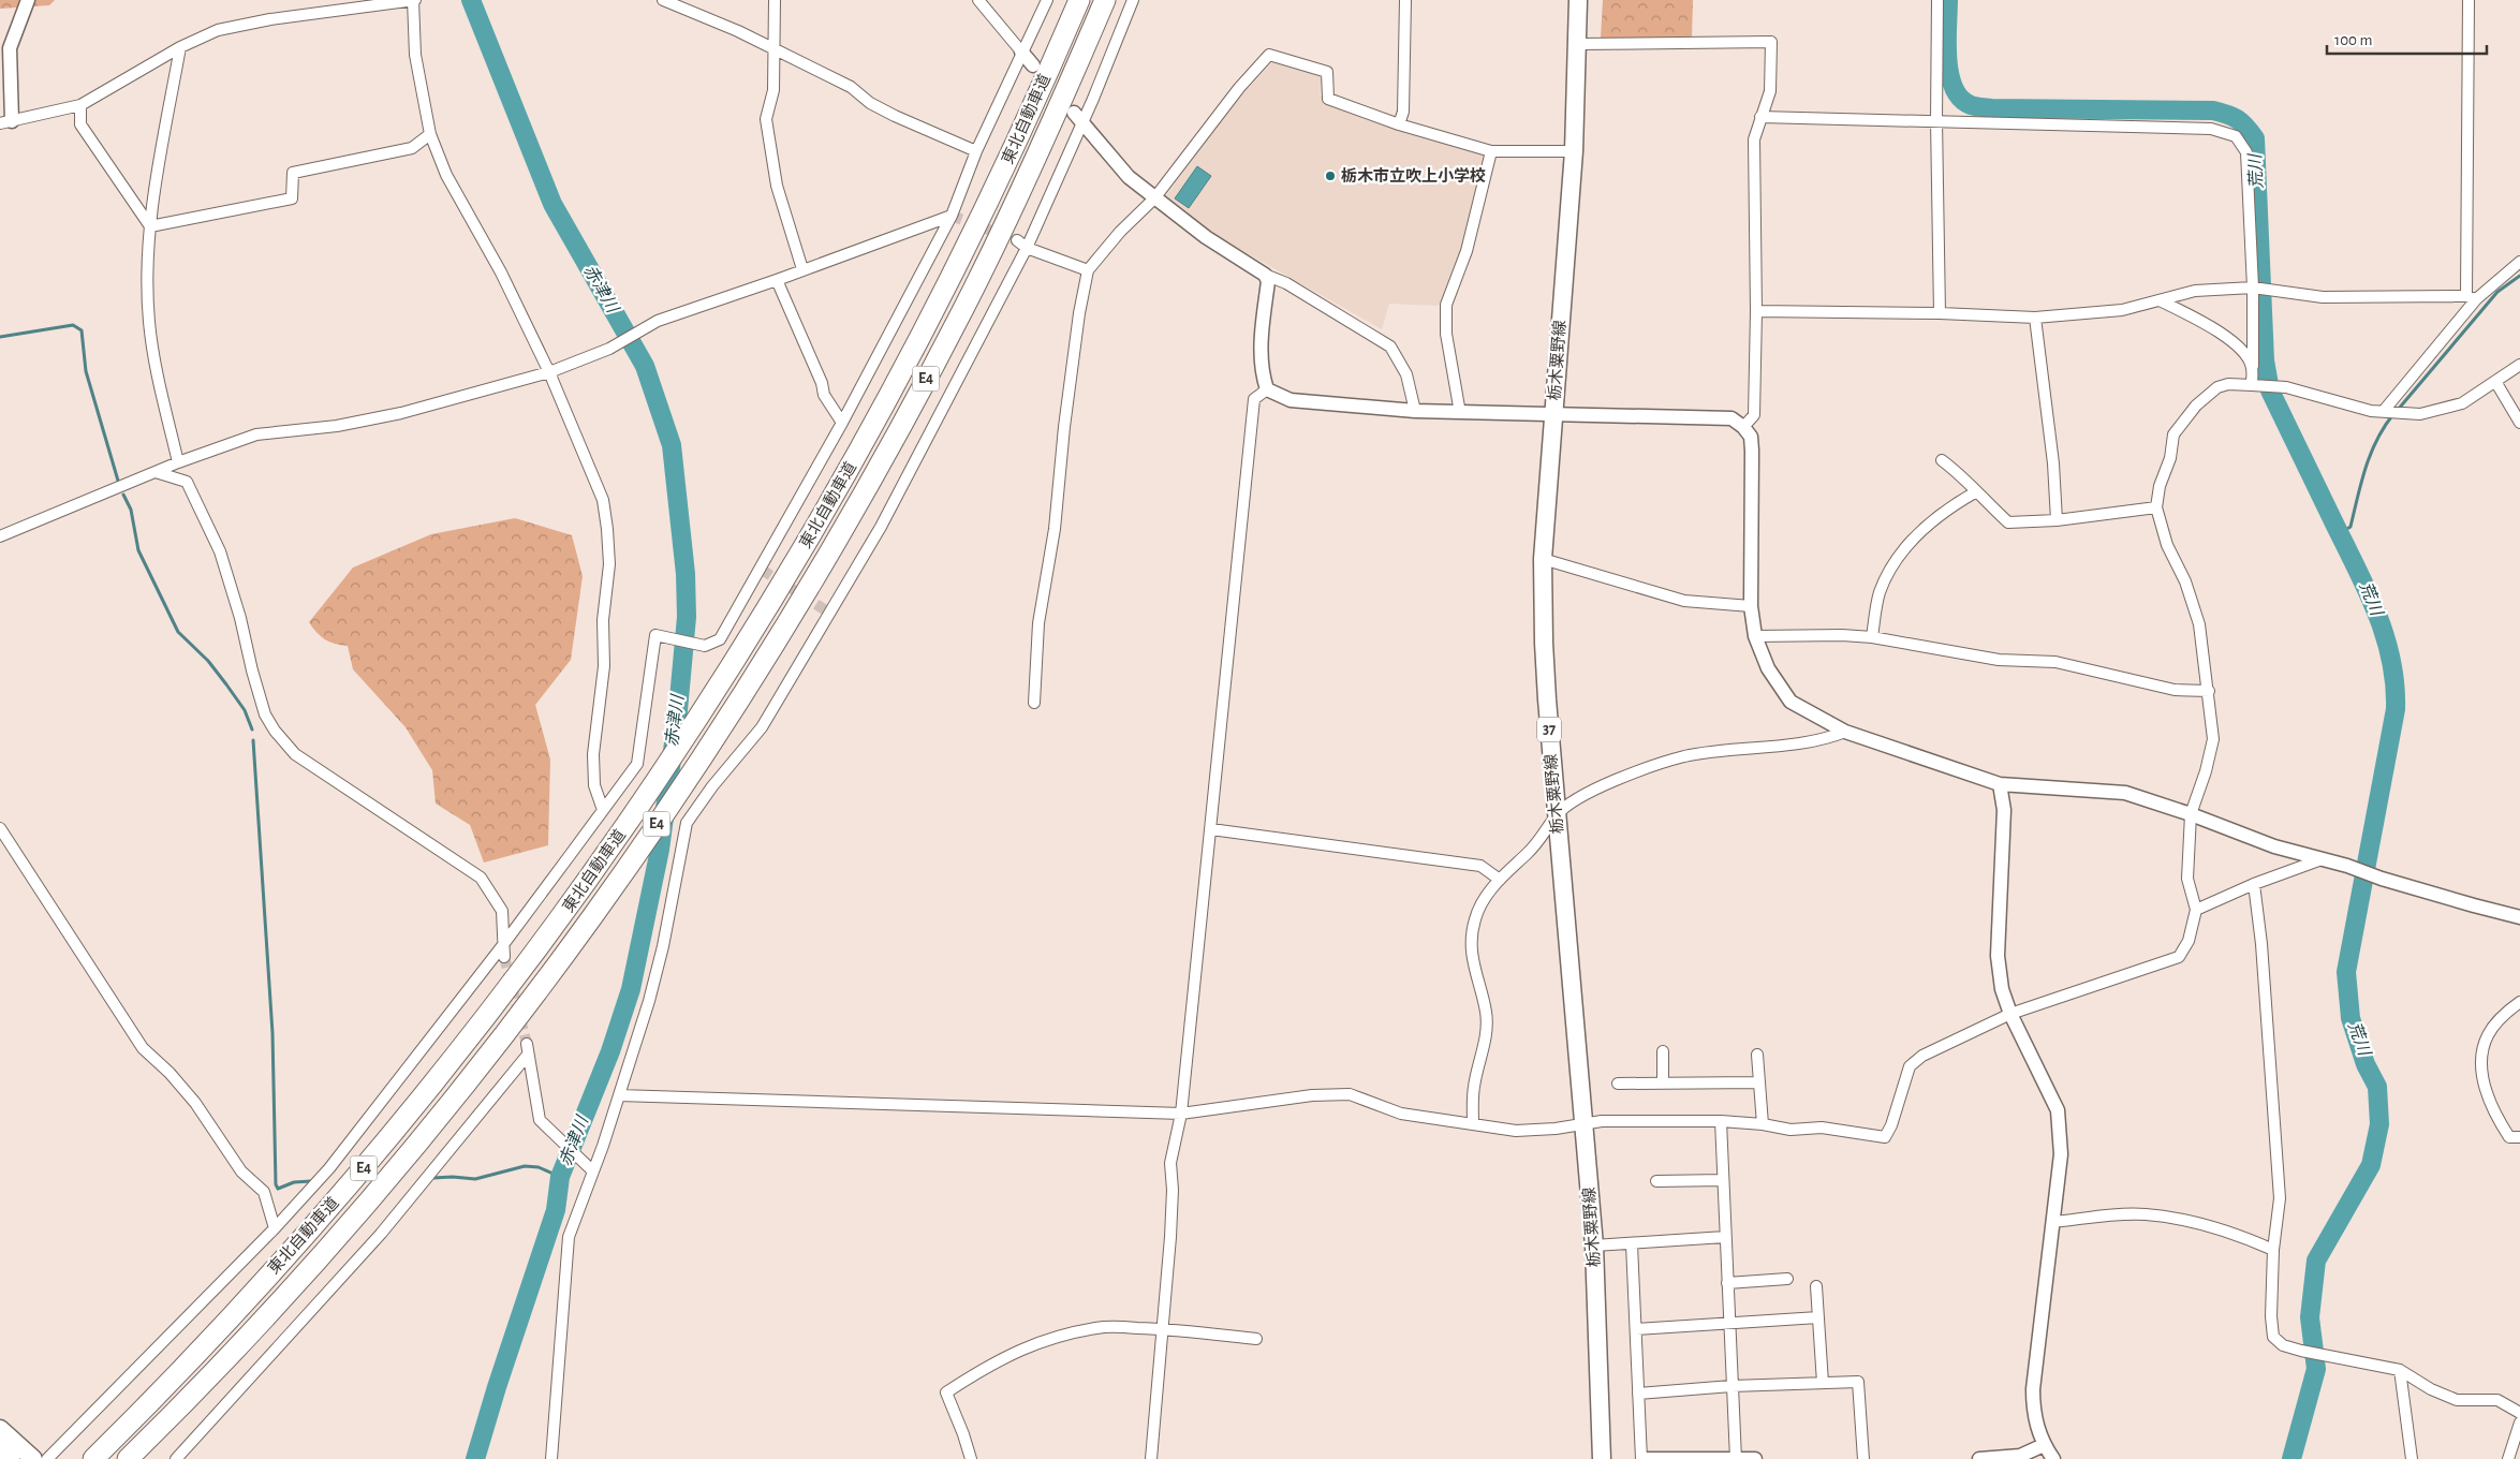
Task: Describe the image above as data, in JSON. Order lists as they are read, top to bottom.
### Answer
{
  "streets": {
    "highway": ["東北自動車道", "E4"],
    "main road": ["栃木粟野線", "37"]
  },
  "water": ["荒川", "赤津川"],
  "places": ["栃木市立吹上小学校"],
  "scale_bar": "100 m"
}
